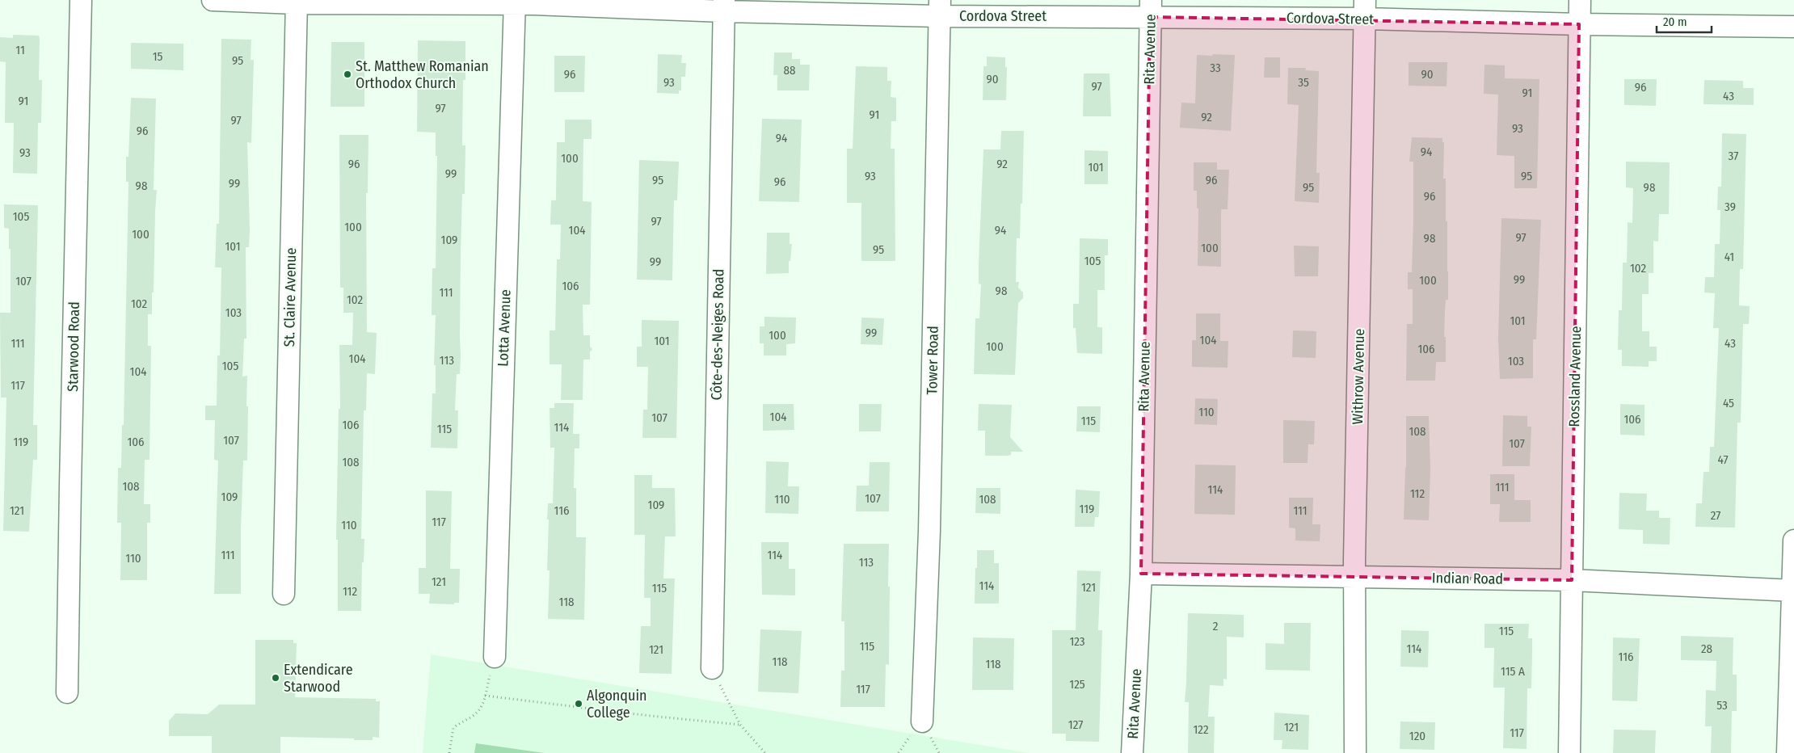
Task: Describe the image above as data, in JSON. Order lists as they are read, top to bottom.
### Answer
{
  "streets": {
    "street": [
      "Cordova Street",
      "Rita Avenue",
      "St. Claire Avenue",
      "Lotta Avenue",
      "Côte-des-Neiges Road",
      "Starwood Road",
      "Tower Road",
      "Withrow Avenue",
      "Rossland Avenue",
      "Indian Road"
    ]
  },
  "crossings": [
    ["Cordova Street", "Rita Avenue"],
    ["Cordova Street", "St. Claire Avenue"],
    ["Cordova Street", "Lotta Avenue"],
    ["Cordova Street", "Côte-des-Neiges Road"],
    ["Cordova Street", "Tower Road"],
    ["Cordova Street", "Withrow Avenue"],
    ["Cordova Street", "Rossland Avenue"],
    ["Rita Avenue", "Indian Road"],
    ["Withrow Avenue", "Indian Road"],
    ["Rossland Avenue", "Indian Road"]
  ],
  "places": ["St. Matthew Romanian Orthodox Church", "Extendicare Starwood", "Algonquin College"],
  "house_numbers": [
    "11",
    "15",
    "95",
    "33",
    "88",
    "96",
    "90",
    "90",
    "93",
    "35",
    "97",
    "96",
    "91",
    "43",
    "91",
    "97",
    "91",
    "92",
    "97",
    "93",
    "96",
    "94",
    "94",
    "93",
    "37",
    "100",
    "96",
    "92",
    "101",
    "99",
    "93",
    "95",
    "95",
    "96",
    "96",
    "99",
    "98",
    "95",
    "98",
    "96",
    "39",
    "105",
    "97",
    "100",
    "104",
    "94",
    "100",
    "97",
    "98",
    "109",
    "101",
    "100",
    "95",
    "41",
    "105",
    "99",
    "102",
    "99",
    "100",
    "107",
    "106",
    "98",
    "111",
    "102",
    "102",
    "103",
    "101",
    "99",
    "100",
    "104",
    "101",
    "111",
    "43",
    "100",
    "106",
    "104",
    "113",
    "103",
    "105",
    "104",
    "117",
    "45",
    "110",
    "104",
    "107",
    "106",
    "115",
    "106",
    "114",
    "115",
    "108",
    "107",
    "119",
    "106",
    "107",
    "47",
    "108",
    "108",
    "111",
    "114",
    "112",
    "109",
    "107",
    "110",
    "108",
    "109",
    "119",
    "121",
    "116",
    "111",
    "27",
    "117",
    "110",
    "111",
    "114",
    "110",
    "113",
    "121",
    "114",
    "121",
    "115",
    "112",
    "118",
    "2",
    "115",
    "123",
    "115",
    "114",
    "28",
    "121",
    "116",
    "118",
    "118",
    "115 A",
    "125",
    "117",
    "53",
    "127",
    "121",
    "122",
    "117",
    "120"
  ],
  "scale_bar": "20 m"
}
